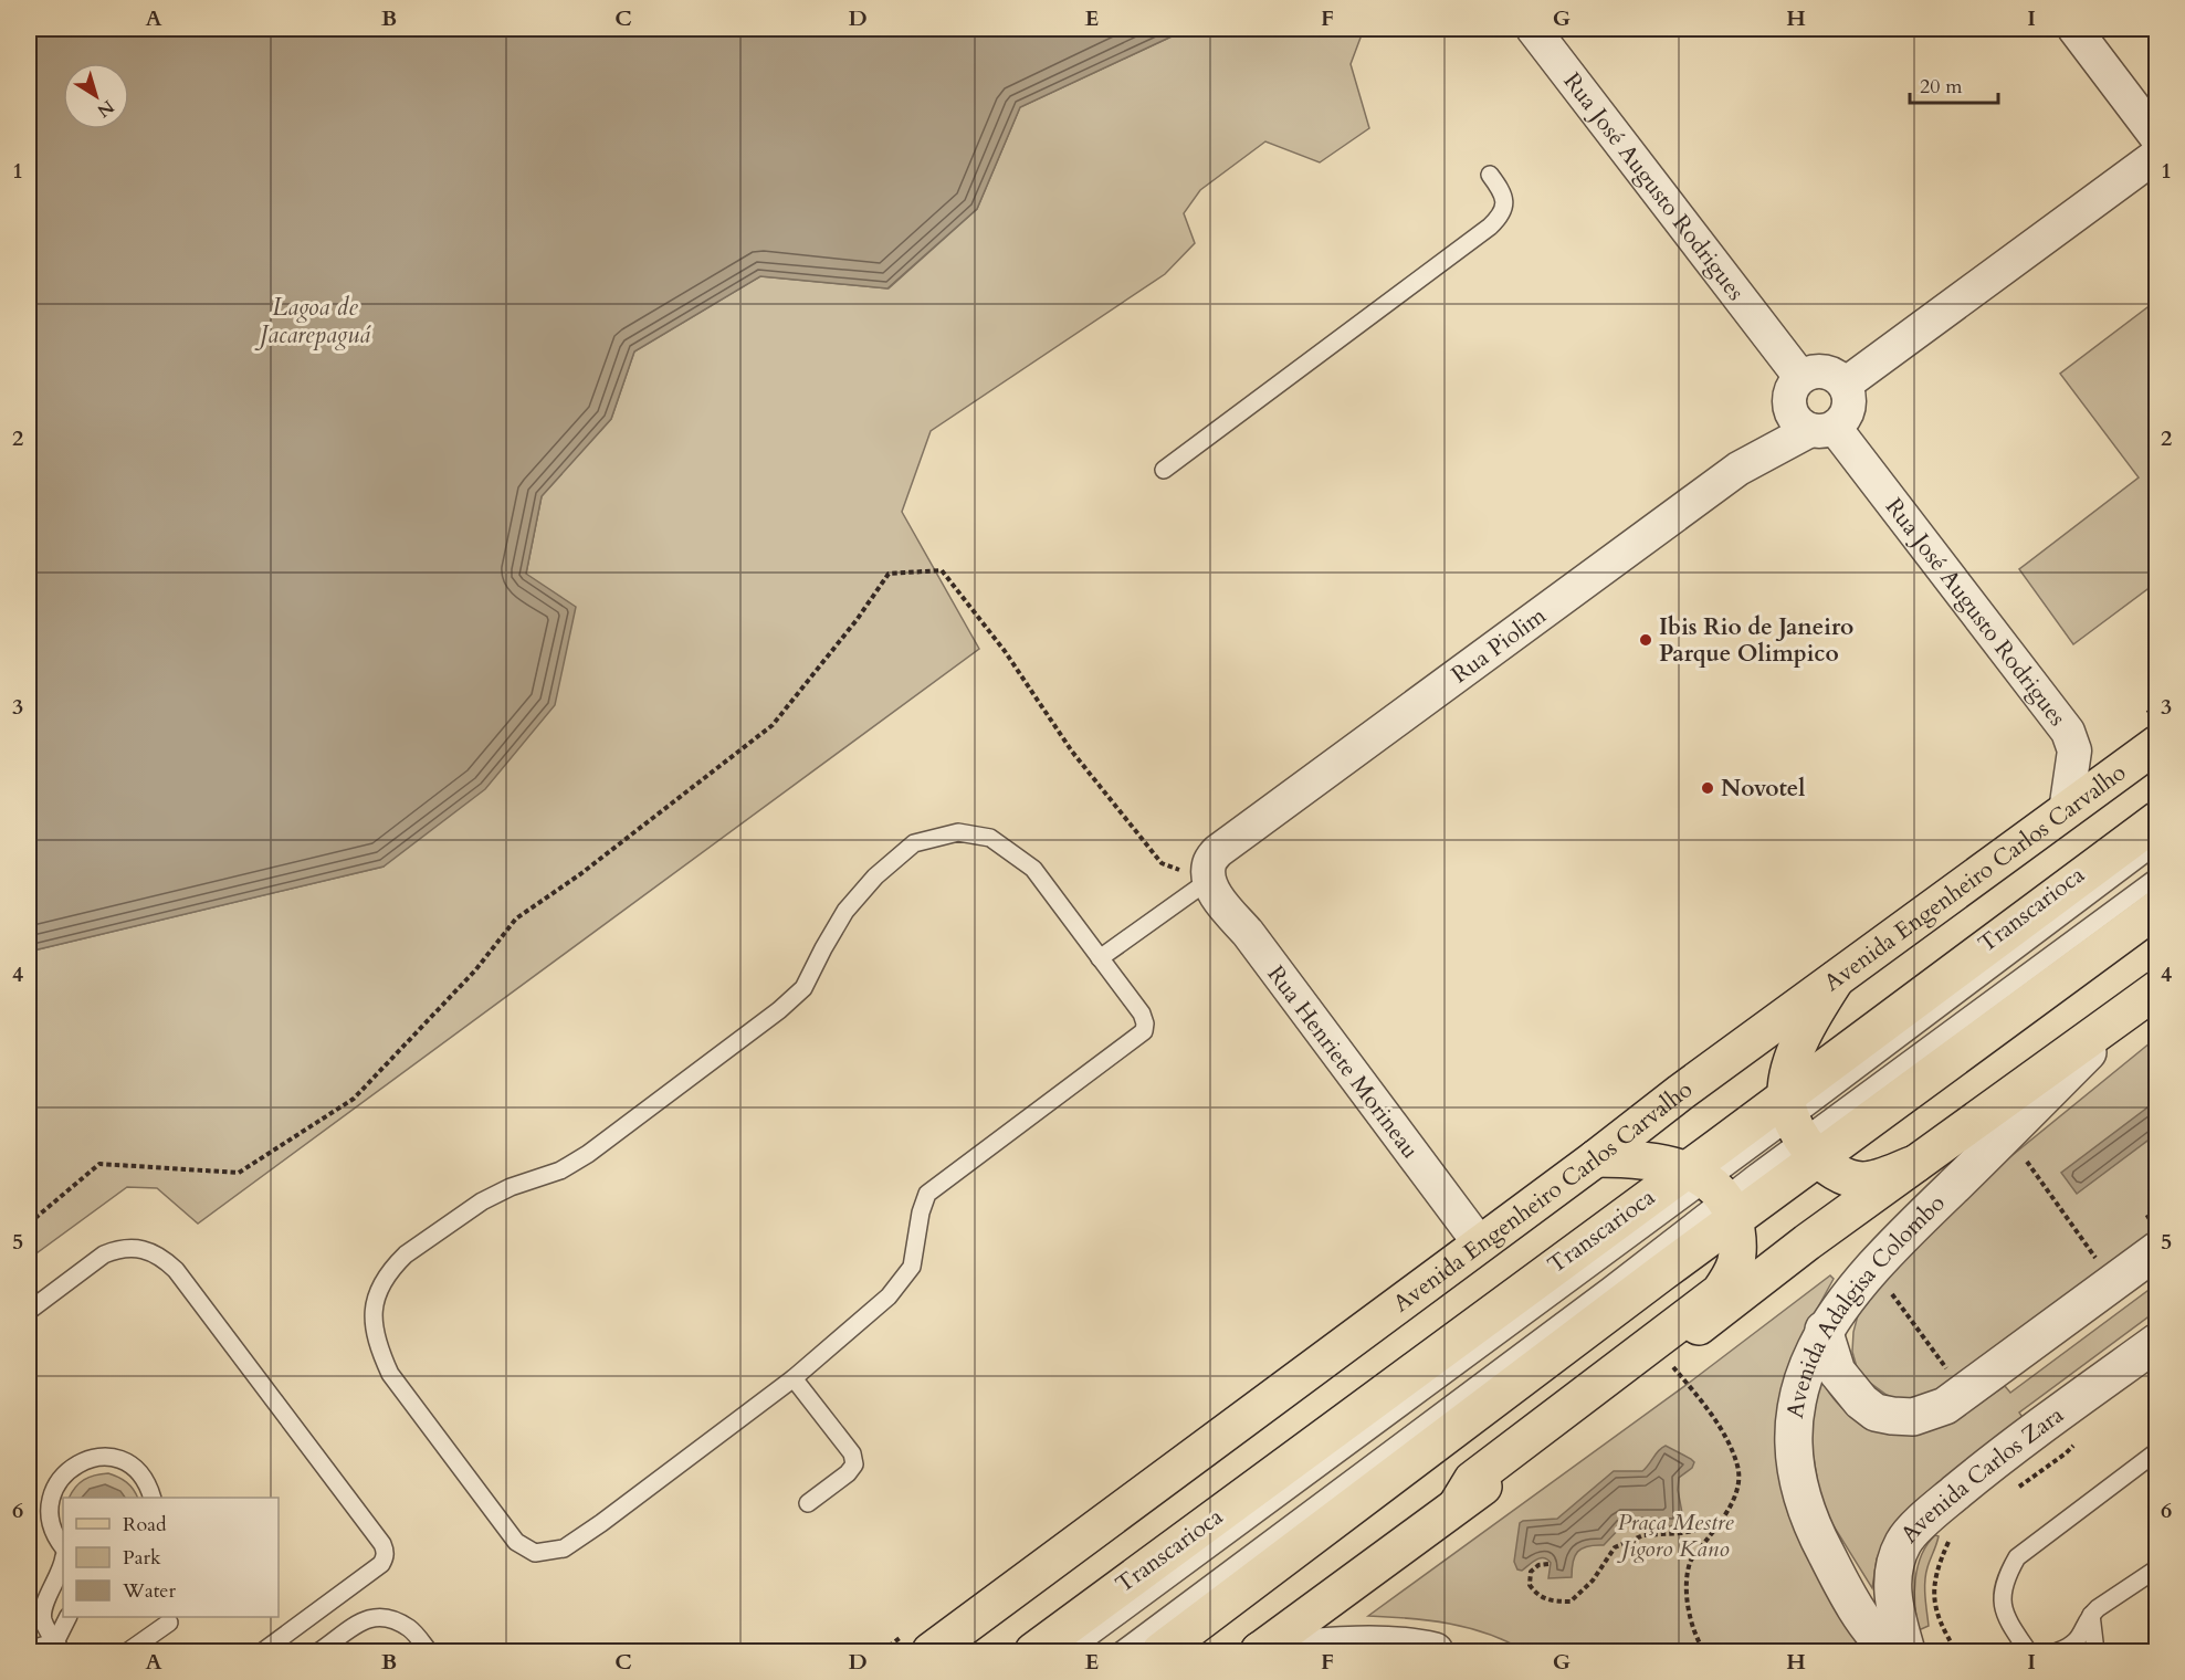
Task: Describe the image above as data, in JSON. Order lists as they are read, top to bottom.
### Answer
{
  "streets": {
    "main road": ["Avenida Engenheiro Carlos Carvalho"],
    "street": [
      "Rua José Augusto Rodrigues",
      "Rua Piolim",
      "Rua Henriete Morineau",
      "Avenida Adalgisa Colombo",
      "Avenida Carlos Zara"
    ],
    "lane": ["Transcarioca"]
  },
  "crossings": [
    ["Rua José Augusto Rodrigues", "Rua Piolim"],
    ["Rua José Augusto Rodrigues", "Avenida Engenheiro Carlos Carvalho"],
    ["Rua Piolim", "Rua Henriete Morineau"],
    ["Avenida Engenheiro Carlos Carvalho", "Rua Henriete Morineau"]
  ],
  "water": ["Lagoa de Jacarepaguá"],
  "parks": ["Praça Mestre Jigoro Kano"],
  "places": ["Ibis Rio de Janeiro Parque Olimpico", "Novotel"],
  "legend": ["Road", "Park", "Water"],
  "scale_bar": "20 m",
  "north": "bottom right",
  "grid": {
    "columns": [
      "A",
      "B",
      "C",
      "D",
      "E",
      "F",
      "G",
      "H",
      "I"
    ],
    "rows": [
      "1",
      "2",
      "3",
      "4",
      "5",
      "6"
    ]
  }
}
